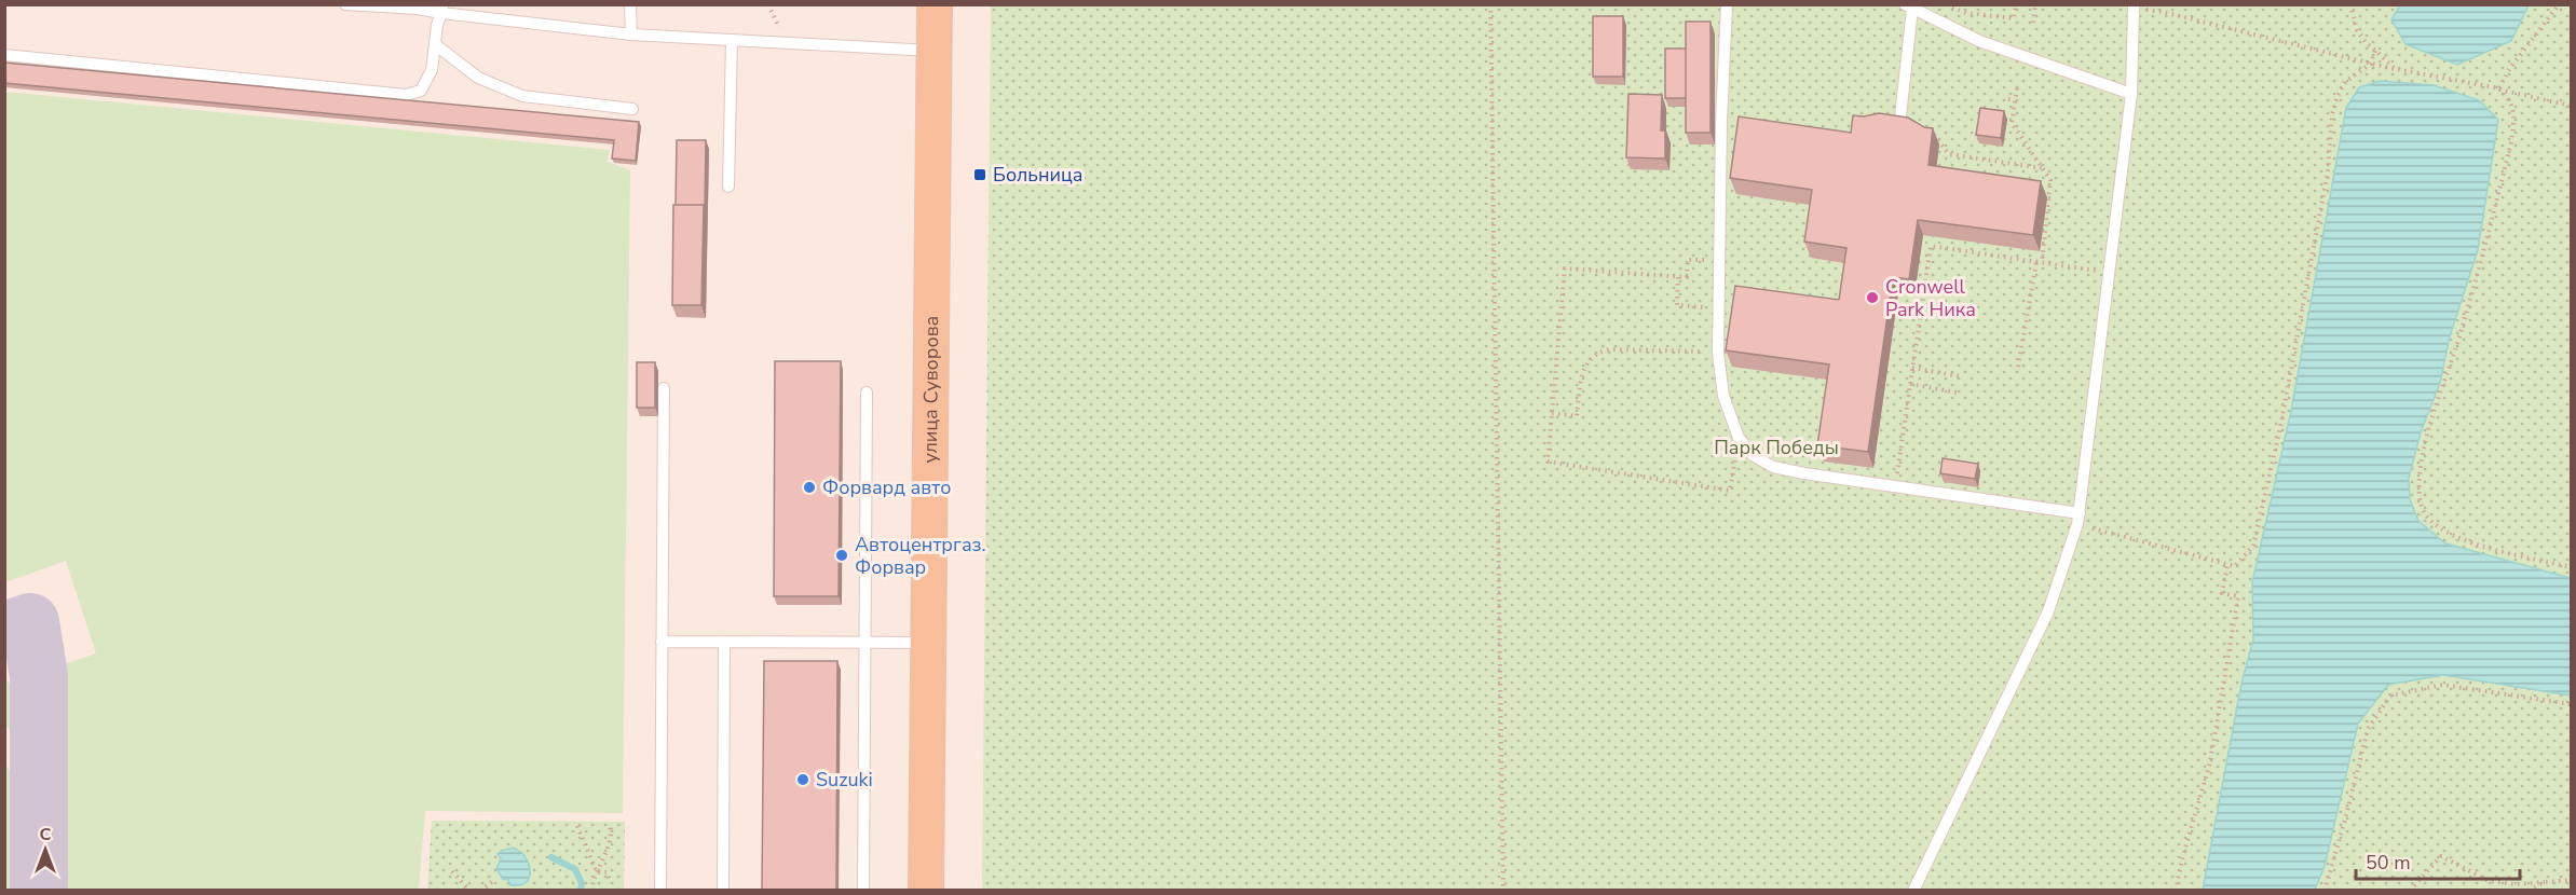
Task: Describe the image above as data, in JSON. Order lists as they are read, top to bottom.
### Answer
{
  "streets": {
    "main road": ["улица Суворова"]
  },
  "parks": ["Парк Победы"],
  "places": {
    "transit": ["Больница"],
    "other": [
      "Cronwell Park Ника",
      "Форвард авто",
      "Автоцентргаз. Форвар",
      "Suzuki"
    ]
  },
  "scale_bar": "50 m",
  "north": "top"
}
